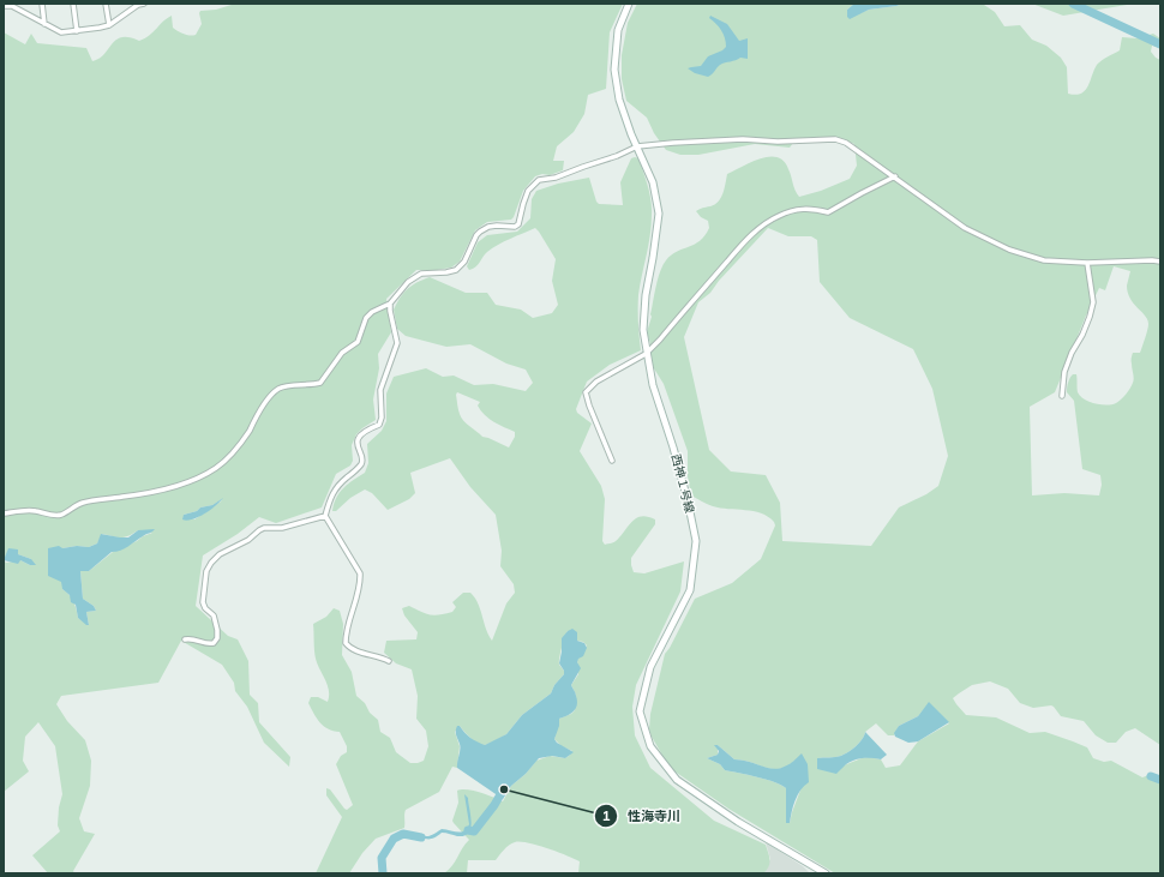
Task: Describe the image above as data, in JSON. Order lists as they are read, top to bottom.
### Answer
{
  "streets": {
    "street": ["西神１号線"]
  },
  "places": ["性海寺川"]
}
